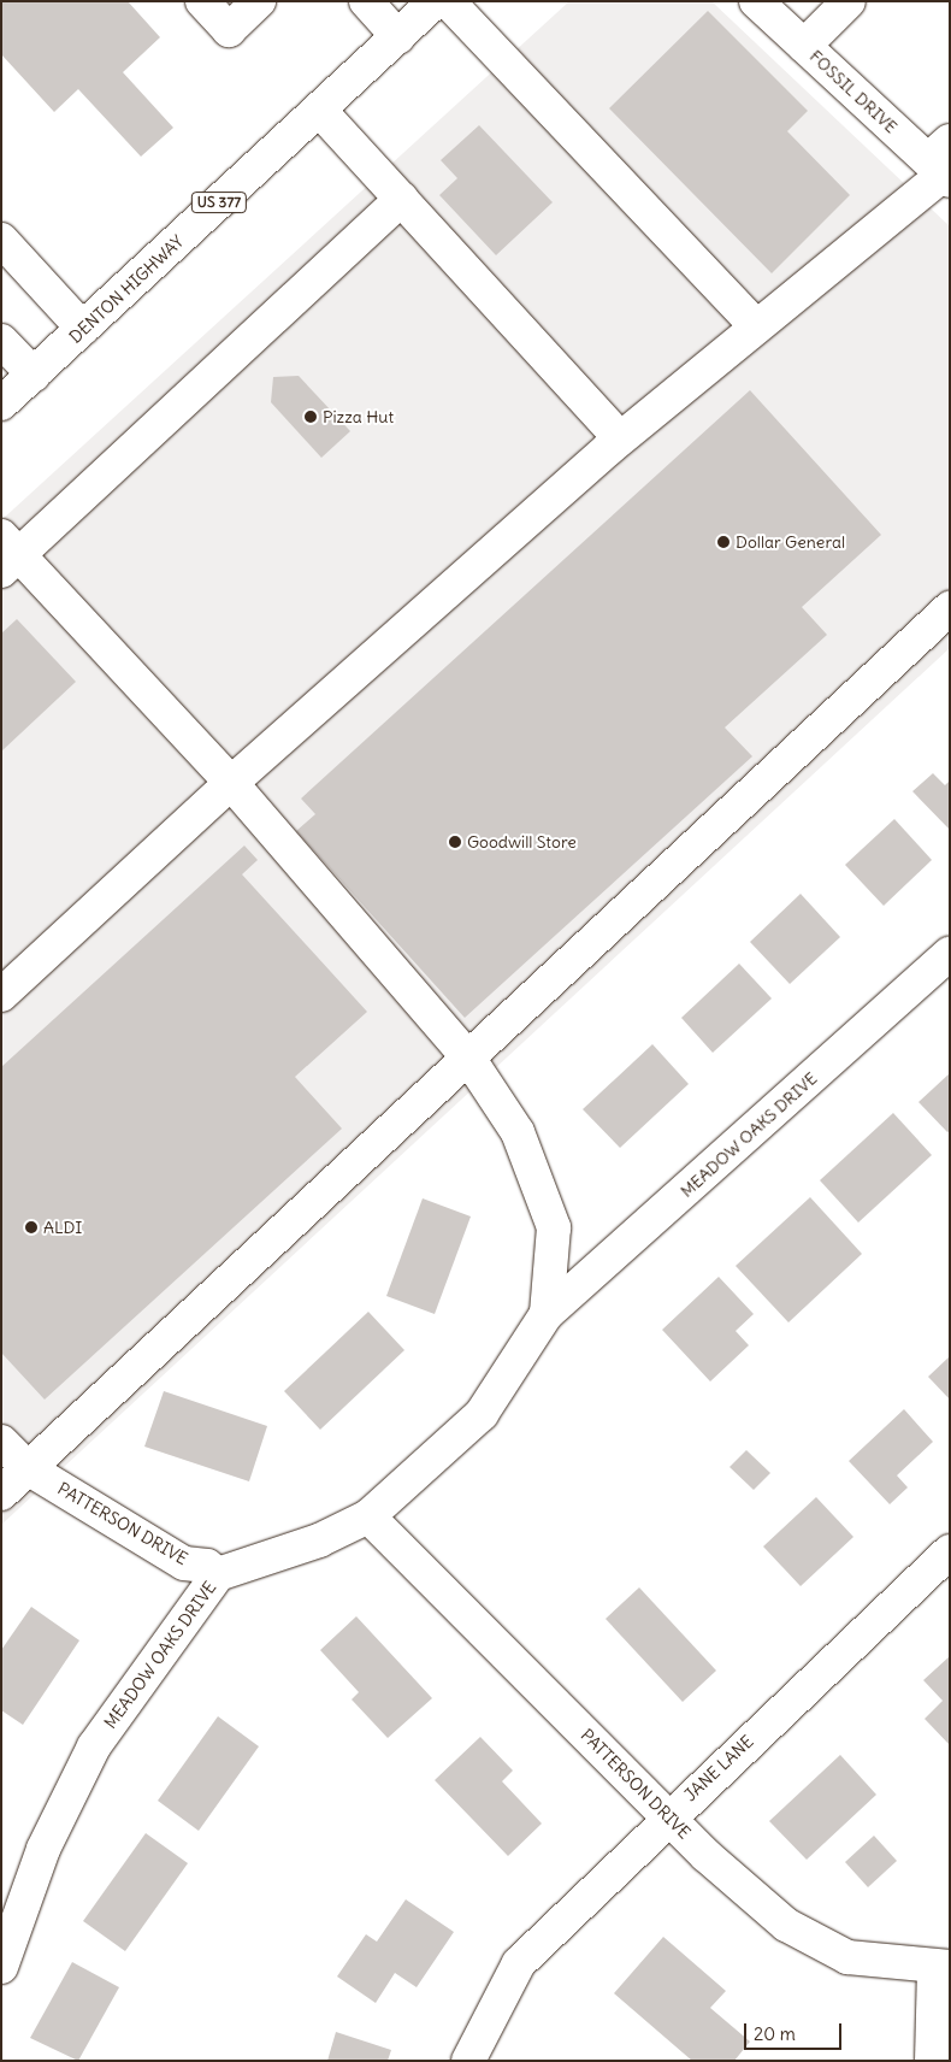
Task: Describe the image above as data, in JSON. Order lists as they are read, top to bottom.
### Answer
{
  "streets": {
    "street": [
      "FOSSIL DRIVE",
      "US 377",
      "DENTON HIGHWAY",
      "MEADOW OAKS DRIVE",
      "PATTERSON DRIVE",
      "JANE LANE"
    ]
  },
  "crossings": [
    ["MEADOW OAKS DRIVE", "PATTERSON DRIVE"],
    ["PATTERSON DRIVE", "JANE LANE"]
  ],
  "places": [
    "Pizza Hut",
    "Dollar General",
    "Goodwill Store",
    "ALDI"
  ],
  "scale_bar": "20 m"
}
